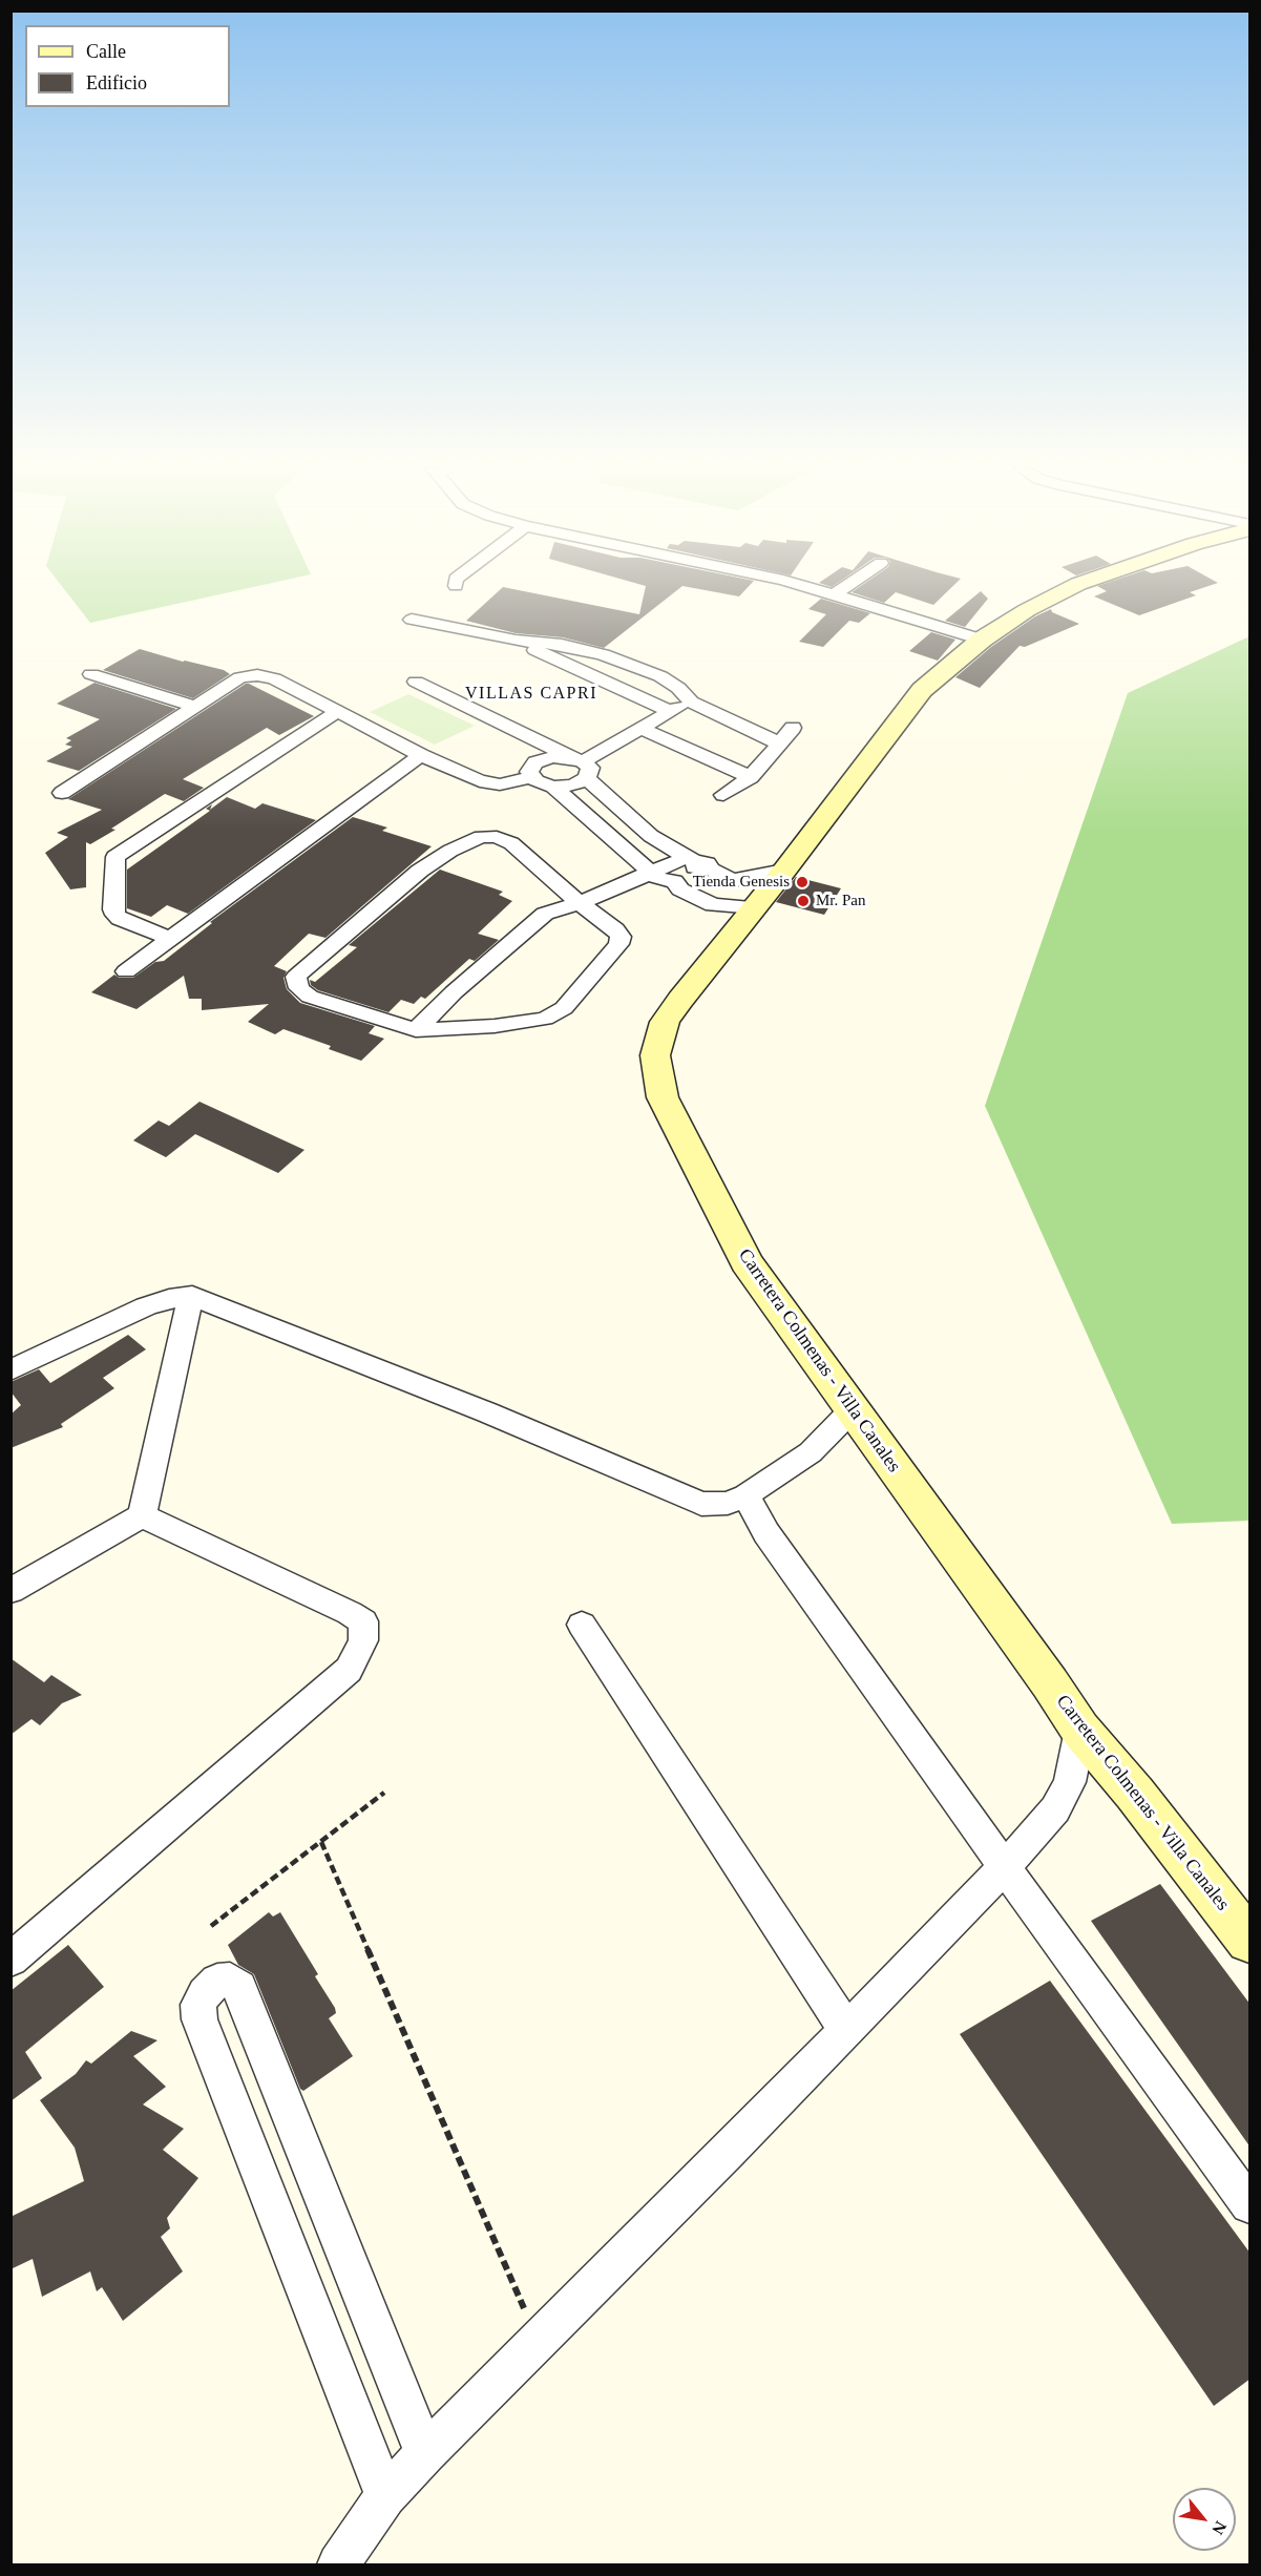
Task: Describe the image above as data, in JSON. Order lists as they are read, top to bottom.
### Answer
{
  "streets": {
    "street": ["Carretera Colmenas - Villa Canales"]
  },
  "districts": ["VILLAS CAPRI"],
  "places": ["Tienda Genesis", "Mr. Pan"],
  "legend": ["Calle", "Edificio"],
  "north": "bottom right"
}
